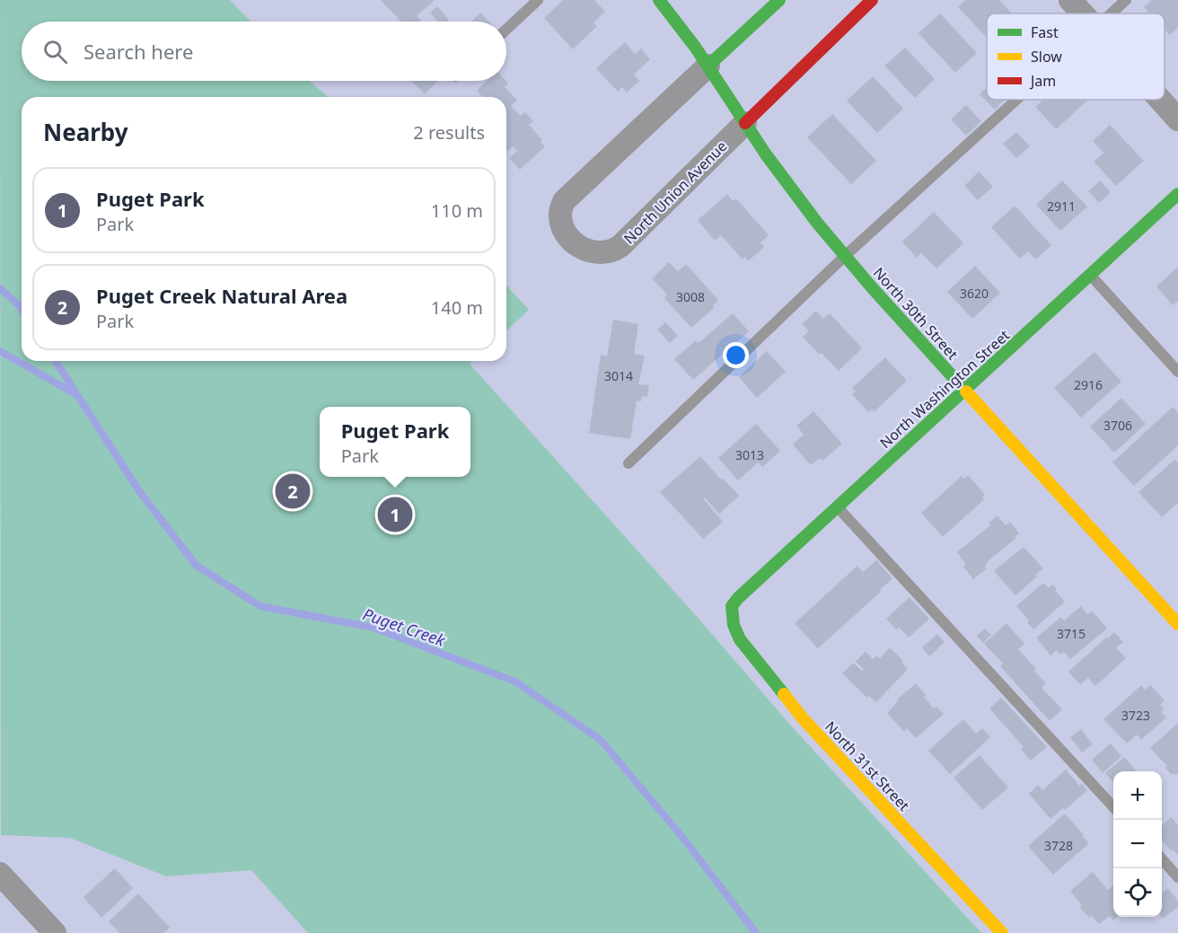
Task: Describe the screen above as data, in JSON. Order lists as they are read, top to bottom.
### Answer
{
  "streets": {
    "street": [
      "North Union Avenue",
      "North 30th Street",
      "North Washington Street",
      "North 31st Street"
    ]
  },
  "crossings": [
    ["North Union Avenue", "North 30th Street"],
    ["North 30th Street", "North Washington Street"],
    ["North Washington Street", "North 31st Street"]
  ],
  "water": ["Puget Creek"],
  "house_numbers": [
    "2911",
    "3620",
    "3008",
    "3014",
    "2916",
    "3706",
    "3013",
    "3715",
    "3723",
    "3728"
  ],
  "legend": ["Fast", "Slow", "Jam"],
  "page": {
    "search": "Search here",
    "heading": ["Nearby", "2 results"],
    "list": [
      {
        "mark": "1",
        "name": "Puget Park",
        "note": "Park",
        "value": "110 m"
      },
      {
        "mark": "2",
        "name": "Puget Creek Natural Area",
        "note": "Park",
        "value": "140 m"
      }
    ],
    "popup": ["Puget Park", "Park"],
    "pins": ["2", "1"],
    "map_buttons": ["+", "−"]
  }
}
